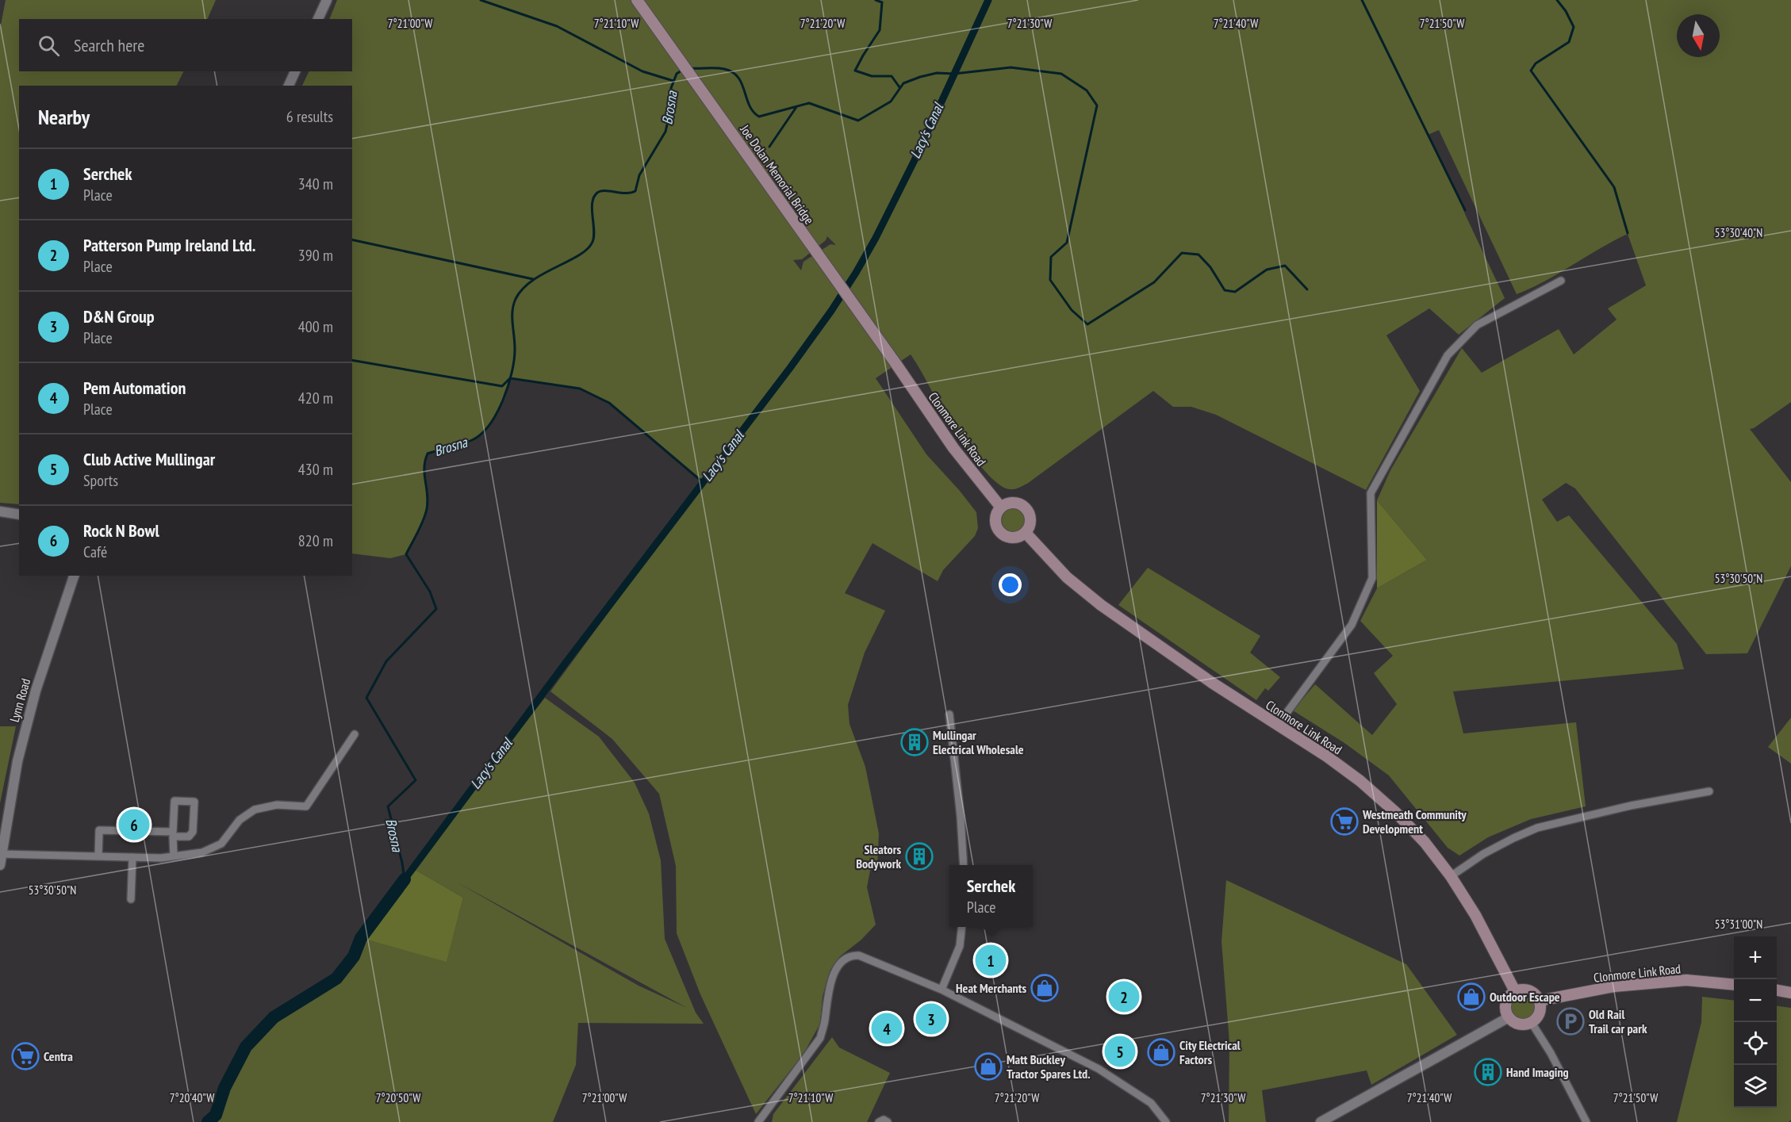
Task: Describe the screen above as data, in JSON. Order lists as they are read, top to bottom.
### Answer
{
  "streets": {
    "main road": ["Joe Dolan Memorial Bridge", "Clonmore Link Road"],
    "street": ["Lynn Road"]
  },
  "crossings": [
    ["Joe Dolan Memorial Bridge", "Clonmore Link Road"]
  ],
  "water": ["Brosna", "Lacy's Canal"],
  "places": {
    "building": ["Mullingar Electrical Wholesale", "Sleators Bodywork", "Hand Imaging"],
    "supermarket": ["Westmeath Community Development", "Centra"],
    "shop": [
      "Heat Merchants",
      "Outdoor Escape",
      "City Electrical Factors",
      "Matt Buckley Tractor Spares Ltd."
    ],
    "parking": ["Old Rail Trail car park"]
  },
  "north": "bottom",
  "page": {
    "search": "Search here",
    "heading": ["Nearby", "6 results"],
    "list": [
      {
        "mark": "1",
        "name": "Serchek",
        "note": "Place",
        "value": "340 m"
      },
      {
        "mark": "2",
        "name": "Patterson Pump Ireland Ltd.",
        "note": "Place",
        "value": "390 m"
      },
      {
        "mark": "3",
        "name": "D&N Group",
        "note": "Place",
        "value": "400 m"
      },
      {
        "mark": "4",
        "name": "Pem Automation",
        "note": "Place",
        "value": "420 m"
      },
      {
        "mark": "5",
        "name": "Club Active Mullingar",
        "note": "Sports",
        "value": "430 m"
      },
      {
        "mark": "6",
        "name": "Rock N Bowl",
        "note": "Café",
        "value": "820 m"
      }
    ],
    "pins": [
      "6",
      "1",
      "2",
      "3",
      "4",
      "5"
    ],
    "popup": ["Serchek", "Place"],
    "map_buttons": ["+", "−"]
  },
  "coordinates": [
    "7°21'00\"W",
    "7°21'10\"W",
    "7°21'20\"W",
    "7°21'40\"W",
    "7°21'50\"W",
    "7°21'30\"W",
    "53°30'40\"N",
    "53°30'50\"N",
    "53°31'00\"N",
    "7°20'40\"W",
    "7°20'50\"W"
  ]
}
